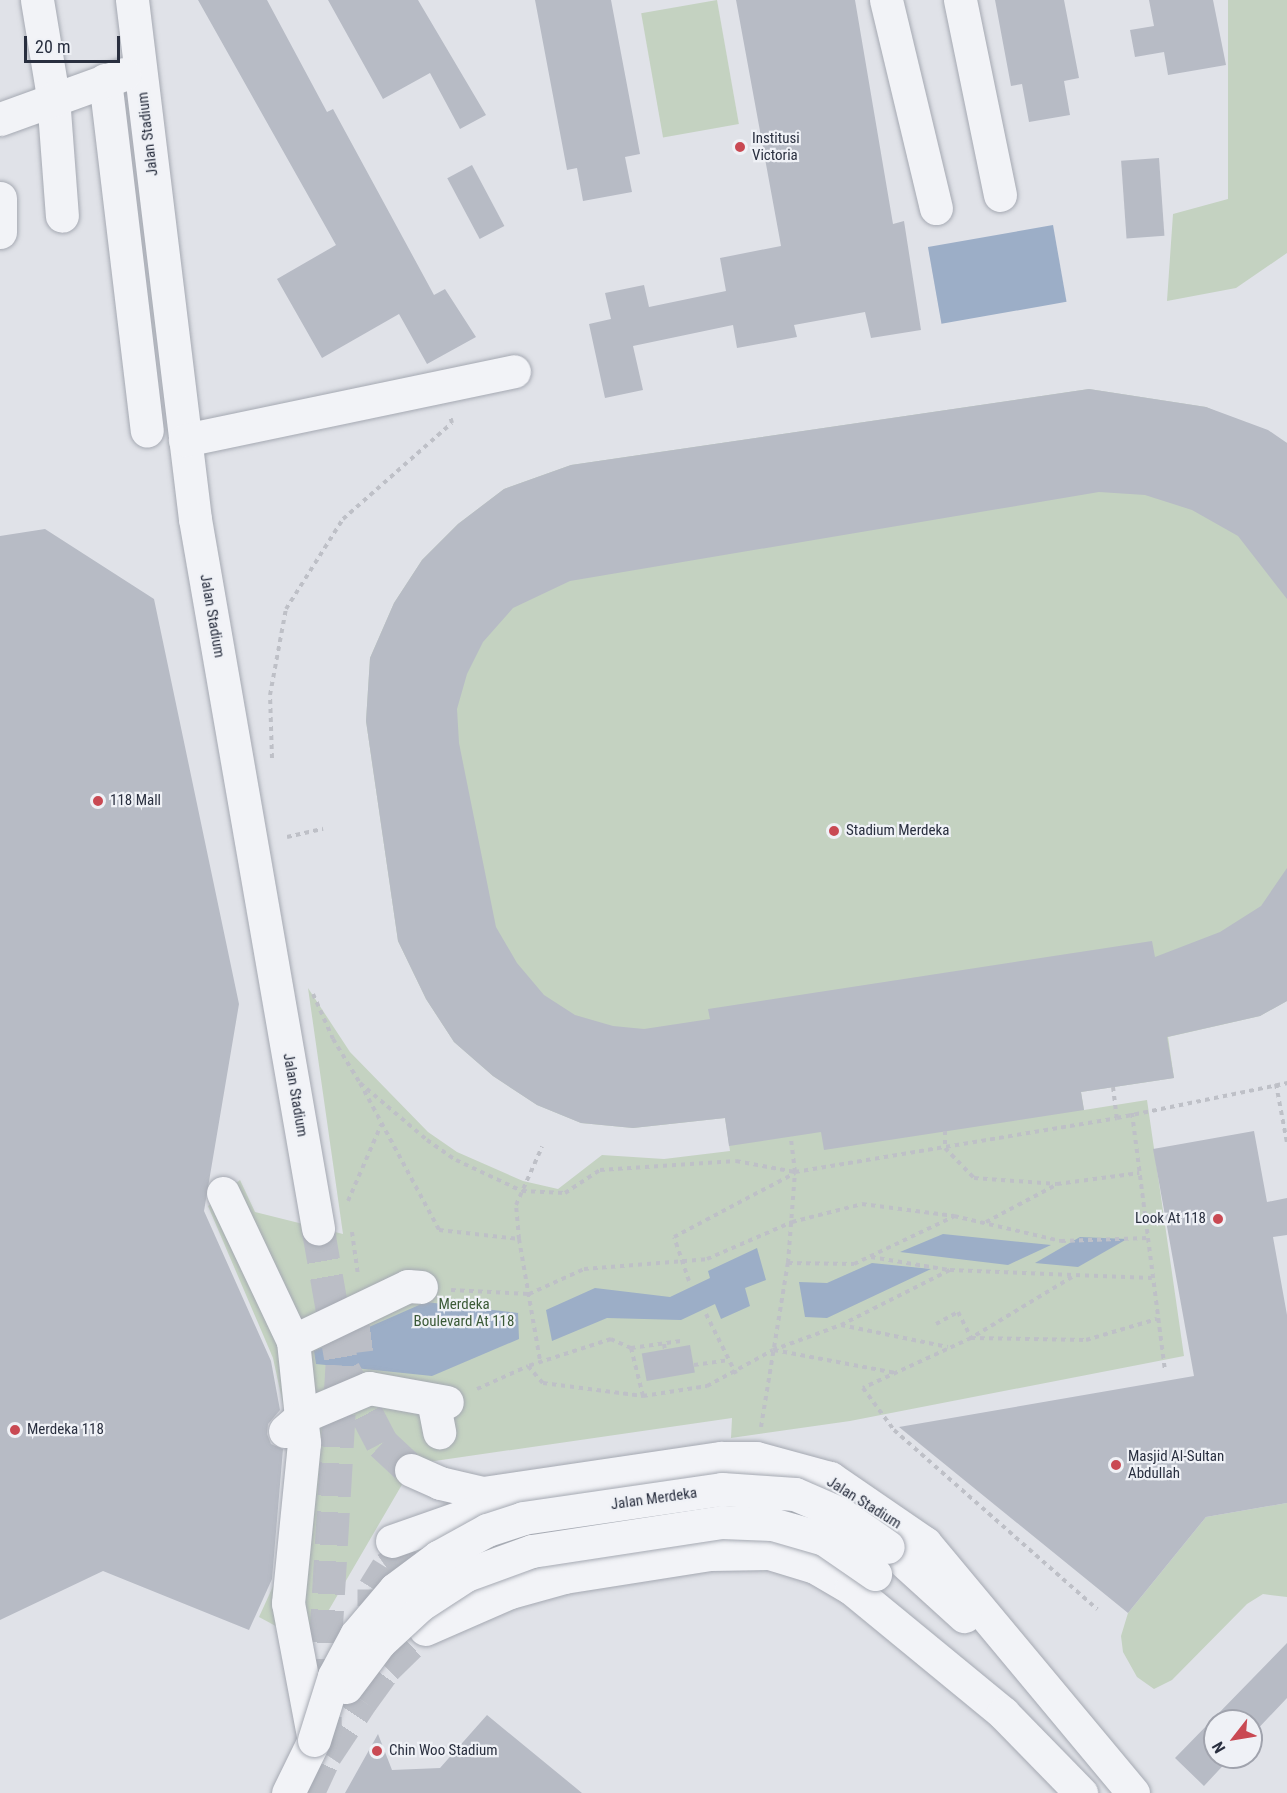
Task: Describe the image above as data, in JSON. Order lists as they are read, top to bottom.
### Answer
{
  "streets": {
    "street": ["Jalan Stadium", "Jalan Merdeka"]
  },
  "crossings": [
    ["Jalan Stadium", "Jalan Merdeka"]
  ],
  "parks": ["Merdeka Boulevard At 118"],
  "places": [
    "Institusi Victoria",
    "118 Mall",
    "Stadium Merdeka",
    "Look At 118",
    "Merdeka 118",
    "Masjid Al-Sultan Abdullah",
    "Chin Woo Stadium"
  ],
  "scale_bar": "20 m",
  "north": "bottom left"
}
